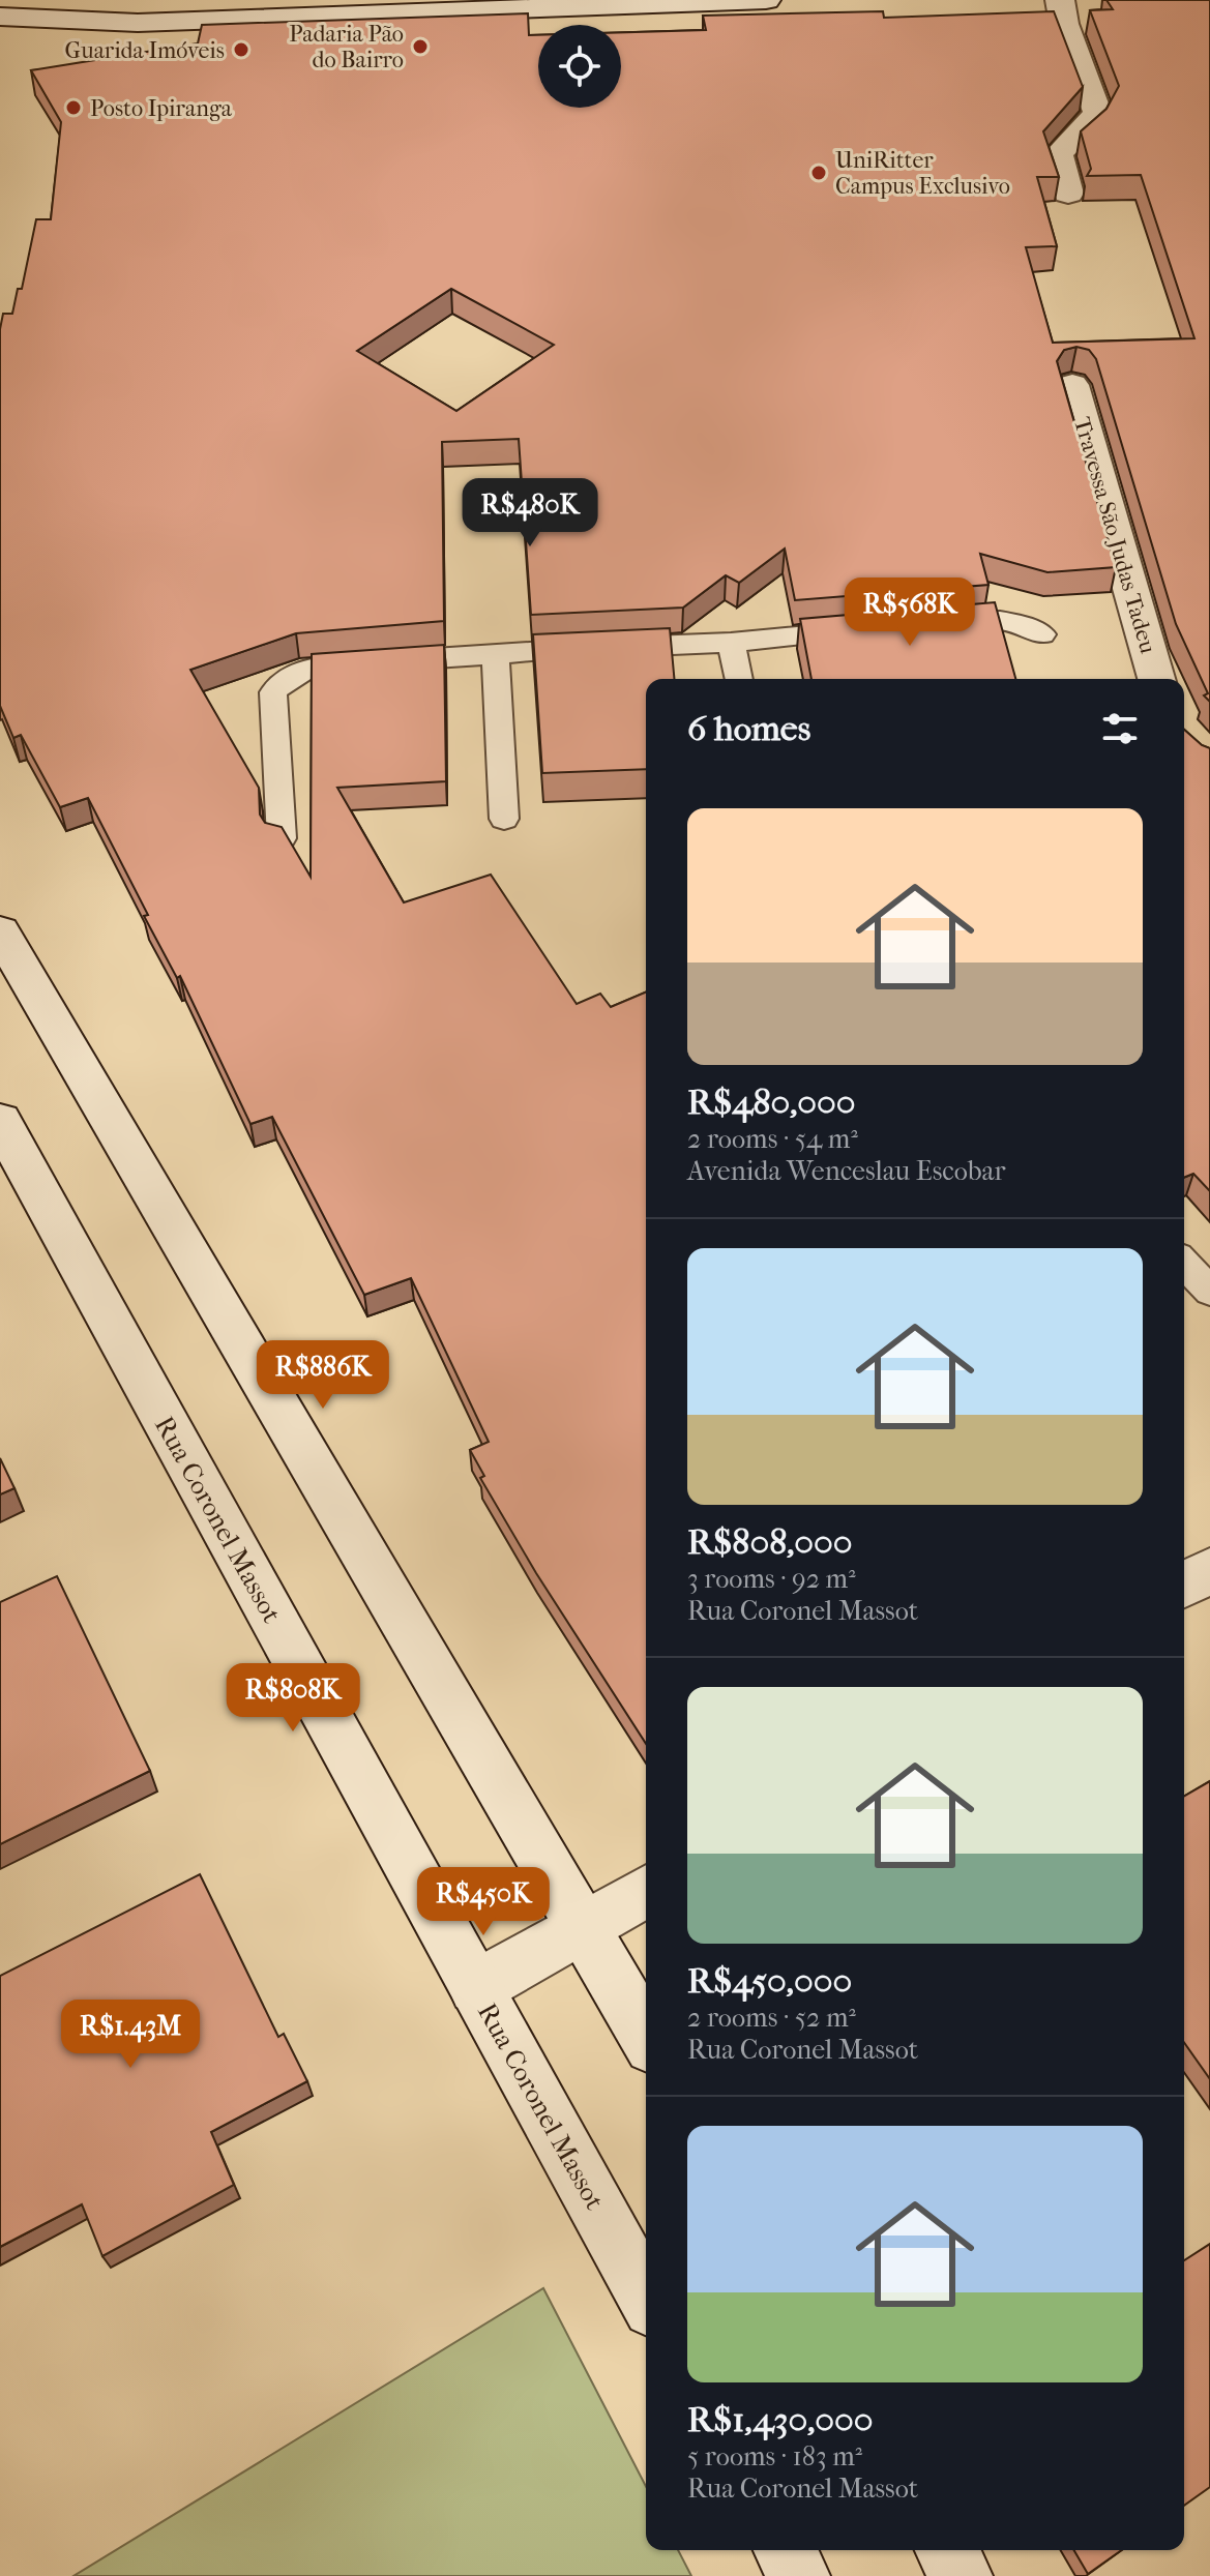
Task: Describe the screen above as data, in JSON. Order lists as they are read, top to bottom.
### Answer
{
  "streets": {
    "street": ["Travessa São Judas Tadeu", "Rua Coronel Massot"]
  },
  "places": [
    "Padaria Pão do Bairro",
    "Guarida Imóveis",
    "Posto Ipiranga",
    "UniRitter Campus Exclusivo"
  ],
  "page": {
    "price": [
      "R$480K",
      "R$568K",
      "R$886K",
      "R$808K",
      "R$450K",
      "R$1.43M"
    ],
    "heading": "6 homes",
    "list": [
      {
        "name": "R$480,000",
        "note": "2 rooms · 54 m² · Avenida Wenceslau Escobar"
      },
      {
        "name": "R$808,000",
        "note": "3 rooms · 92 m² · Rua Coronel Massot"
      },
      {
        "name": "R$450,000",
        "note": "2 rooms · 52 m² · Rua Coronel Massot"
      },
      {
        "name": "R$1,430,000",
        "note": "5 rooms · 183 m² · Rua Coronel Massot"
      }
    ]
  }
}
